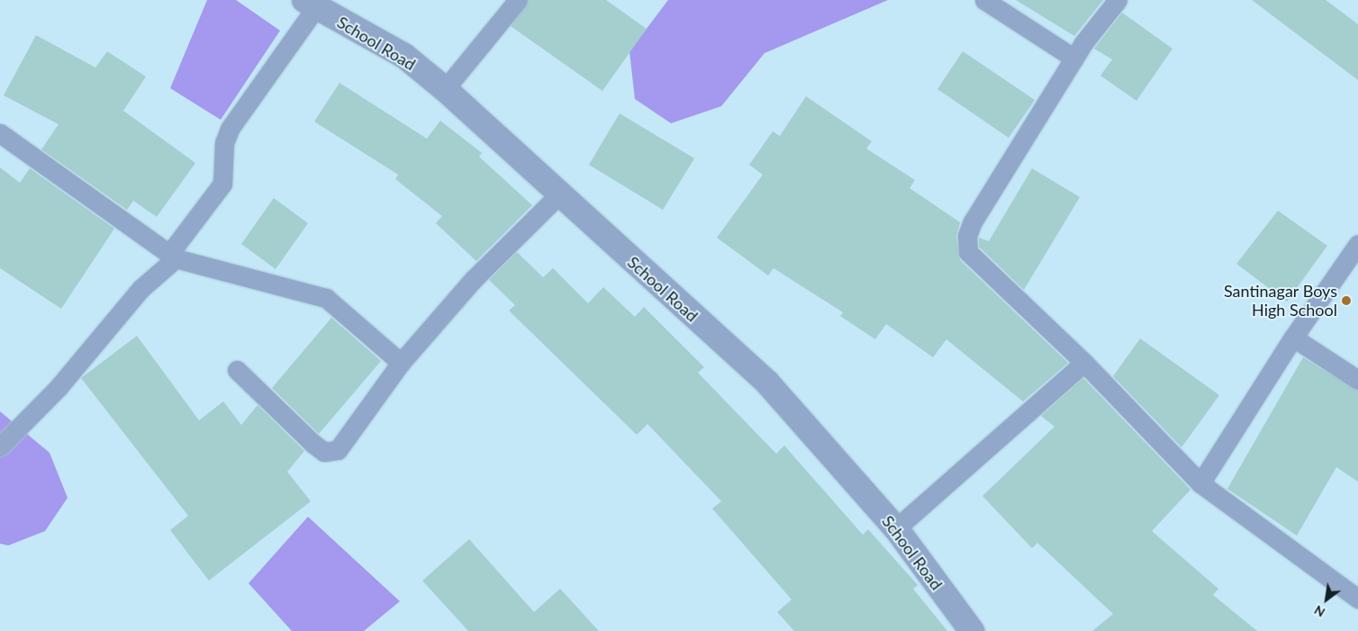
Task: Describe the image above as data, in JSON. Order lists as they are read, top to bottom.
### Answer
{
  "streets": {
    "street": ["School Road"]
  },
  "places": ["Santinagar Boys High School"],
  "north": "bottom left"
}
